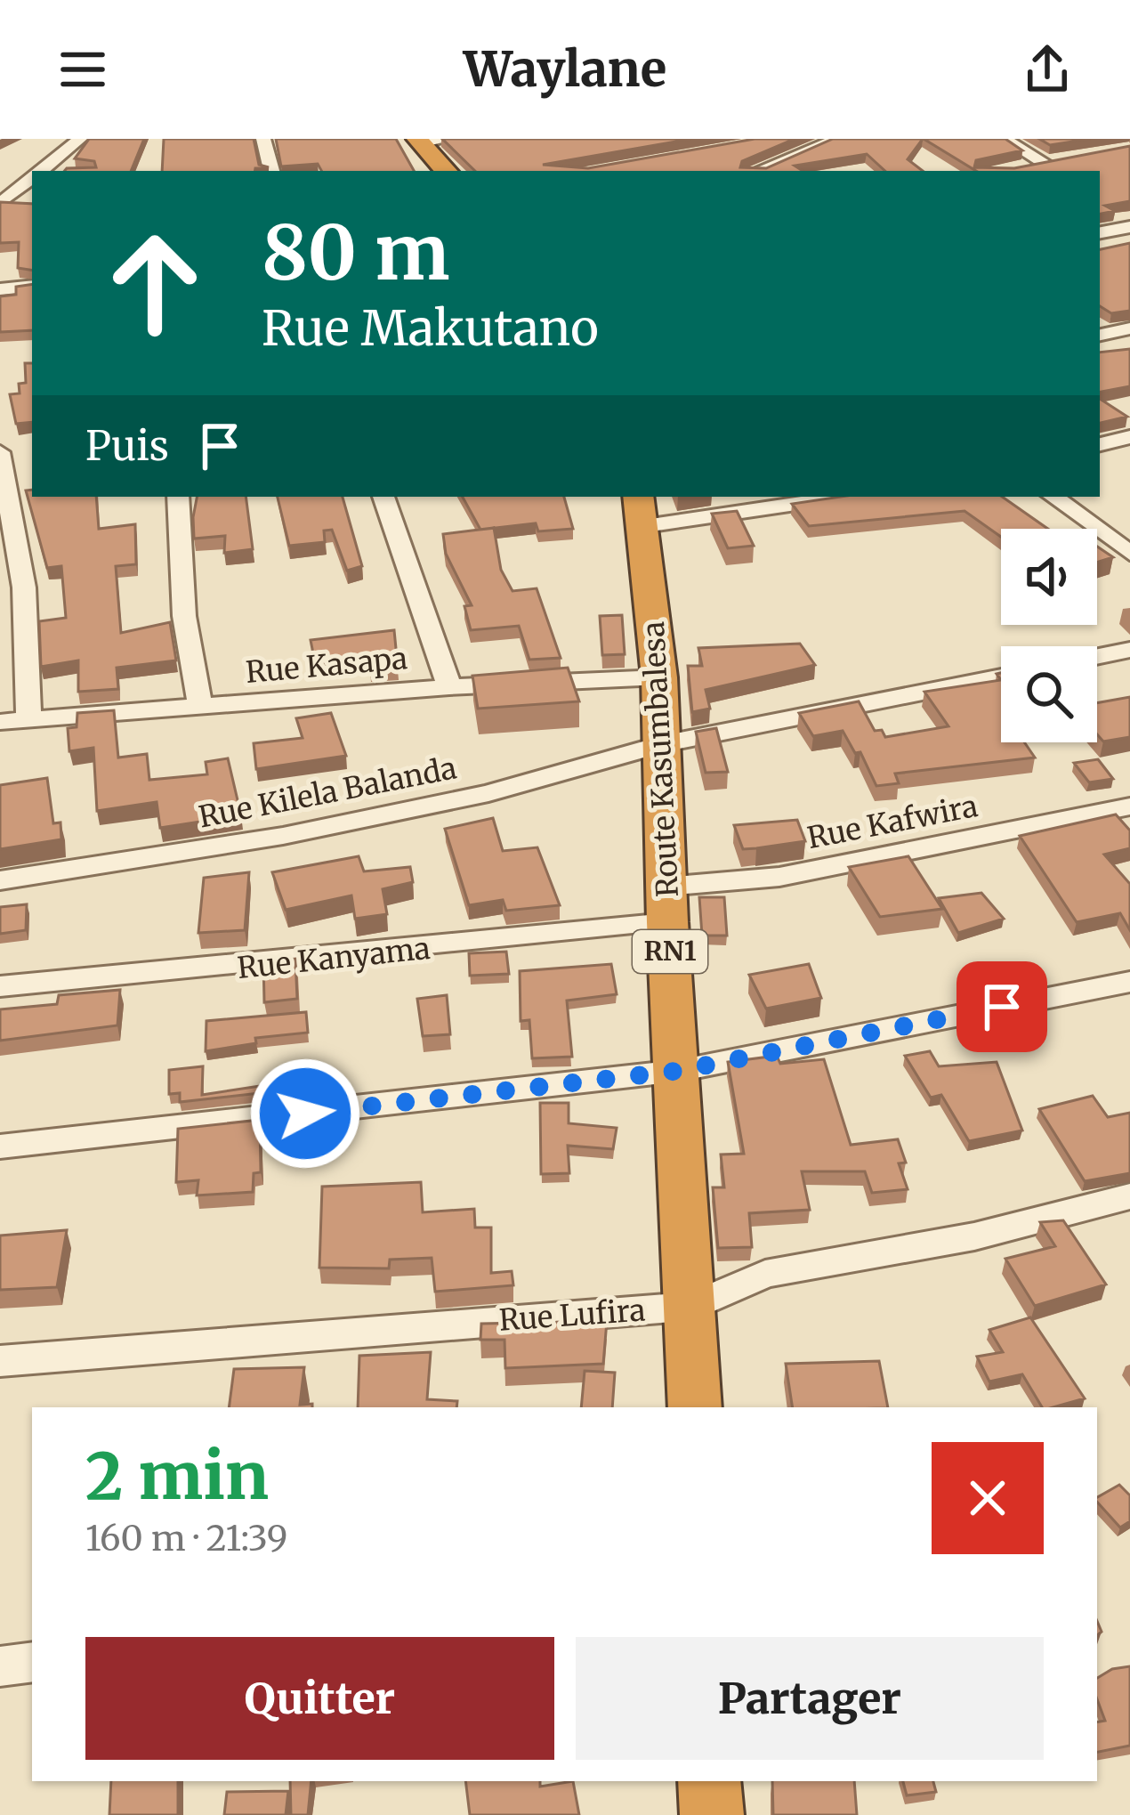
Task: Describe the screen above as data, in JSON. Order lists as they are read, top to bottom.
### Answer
{
  "streets": {
    "highway": ["Route Kasumbalesa", "RN1"],
    "street": [
      "Rue Kasapa",
      "Rue Kilela Balanda",
      "Rue Kafwira",
      "Rue Kanyama",
      "Rue Lufira"
    ]
  },
  "crossings": [
    ["Rue Kasapa", "Route Kasumbalesa"],
    ["Route Kasumbalesa", "Rue Kilela Balanda"],
    ["Route Kasumbalesa", "Rue Kafwira"],
    ["Route Kasumbalesa", "Rue Kanyama"],
    ["Route Kasumbalesa", "Rue Lufira"],
    ["Rue Kafwira", "Rue Kanyama"]
  ],
  "page": {
    "header": "Waylane",
    "turn": ["80 m", "Rue Makutano"],
    "then": "Puis",
    "heading": ["2 min", "160 m · 21:39"],
    "buttons": ["Quitter", "Partager"]
  }
}
